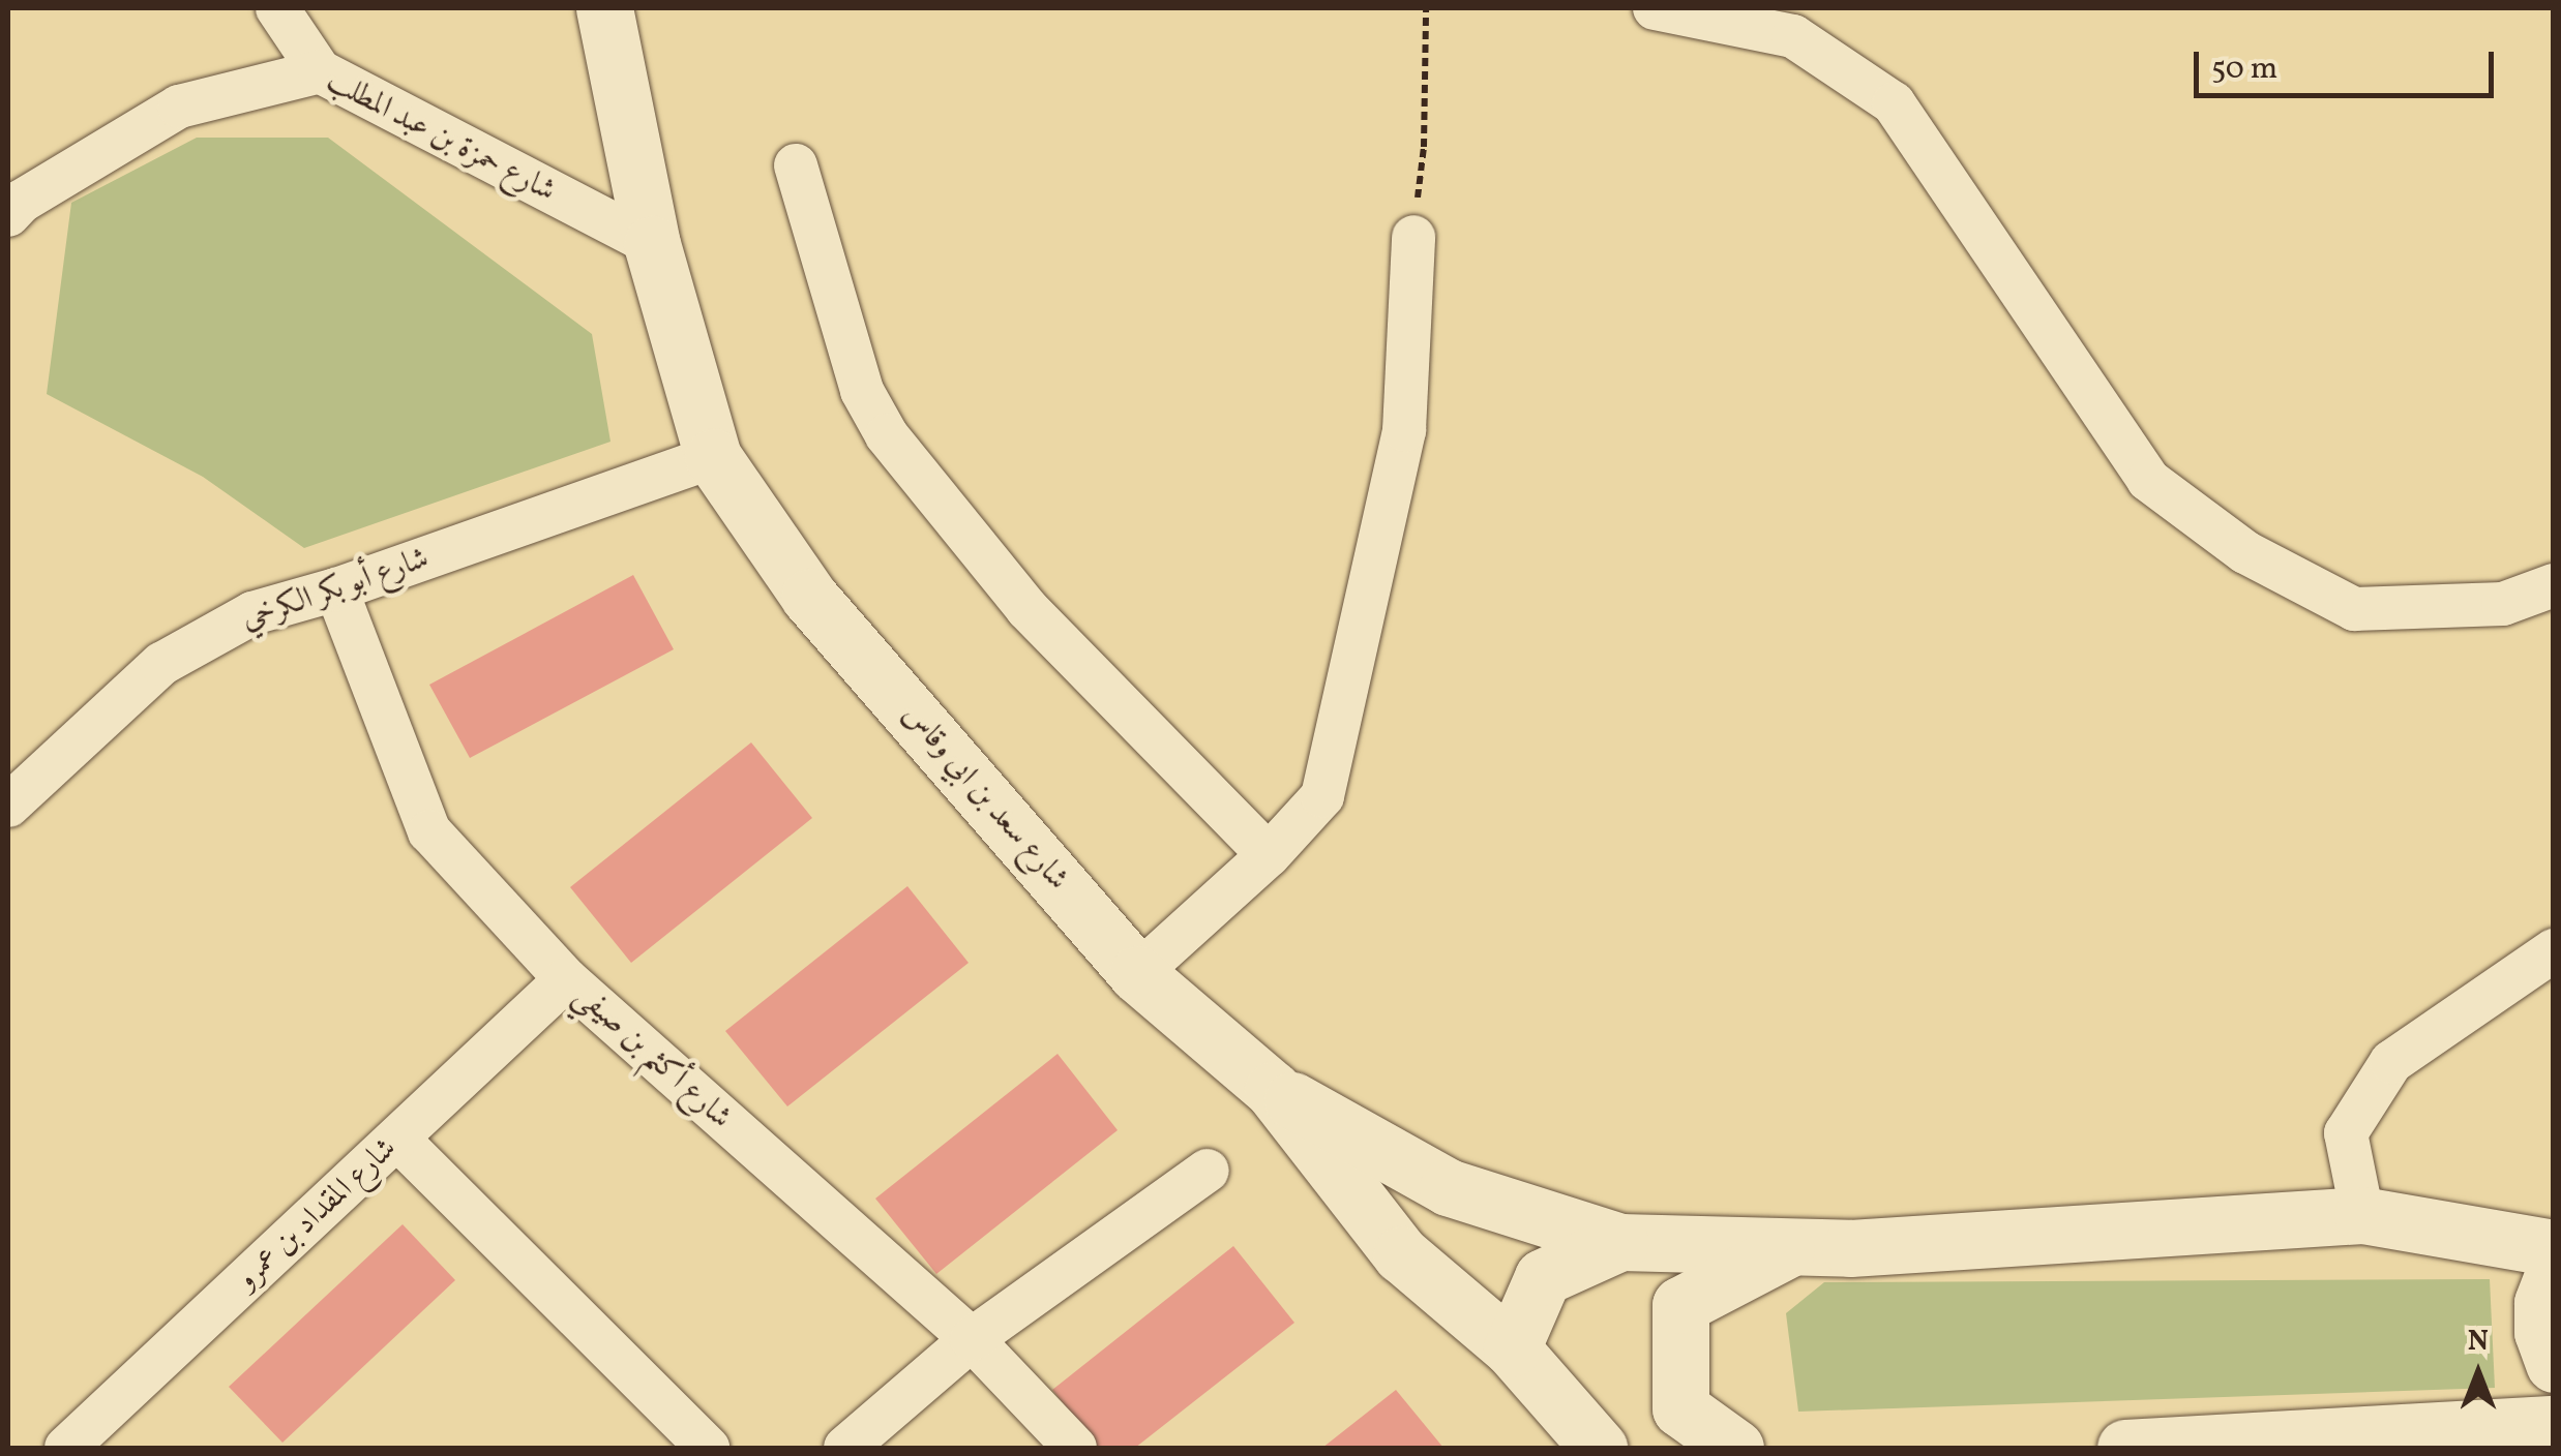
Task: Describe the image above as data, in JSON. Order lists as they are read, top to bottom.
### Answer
{
  "streets": {
    "street": [
      "شارع حمزة بن عبد المطلب",
      "شارع أبو بكر الكرخي",
      "شارع سعد بن ابي وقاس",
      "شارع أكثم بن صيفي",
      "شارع المقداد بن عمرو"
    ]
  },
  "crossings": [
    ["شارع حمزة بن عبد المطلب", "شارع سعد بن ابي وقاس"],
    ["شارع أبو بكر الكرخي", "شارع سعد بن ابي وقاس"],
    ["شارع أبو بكر الكرخي", "شارع أكثم بن صيفي"],
    ["شارع أكثم بن صيفي", "شارع المقداد بن عمرو"]
  ],
  "scale_bar": "50 m",
  "north": "top"
}
